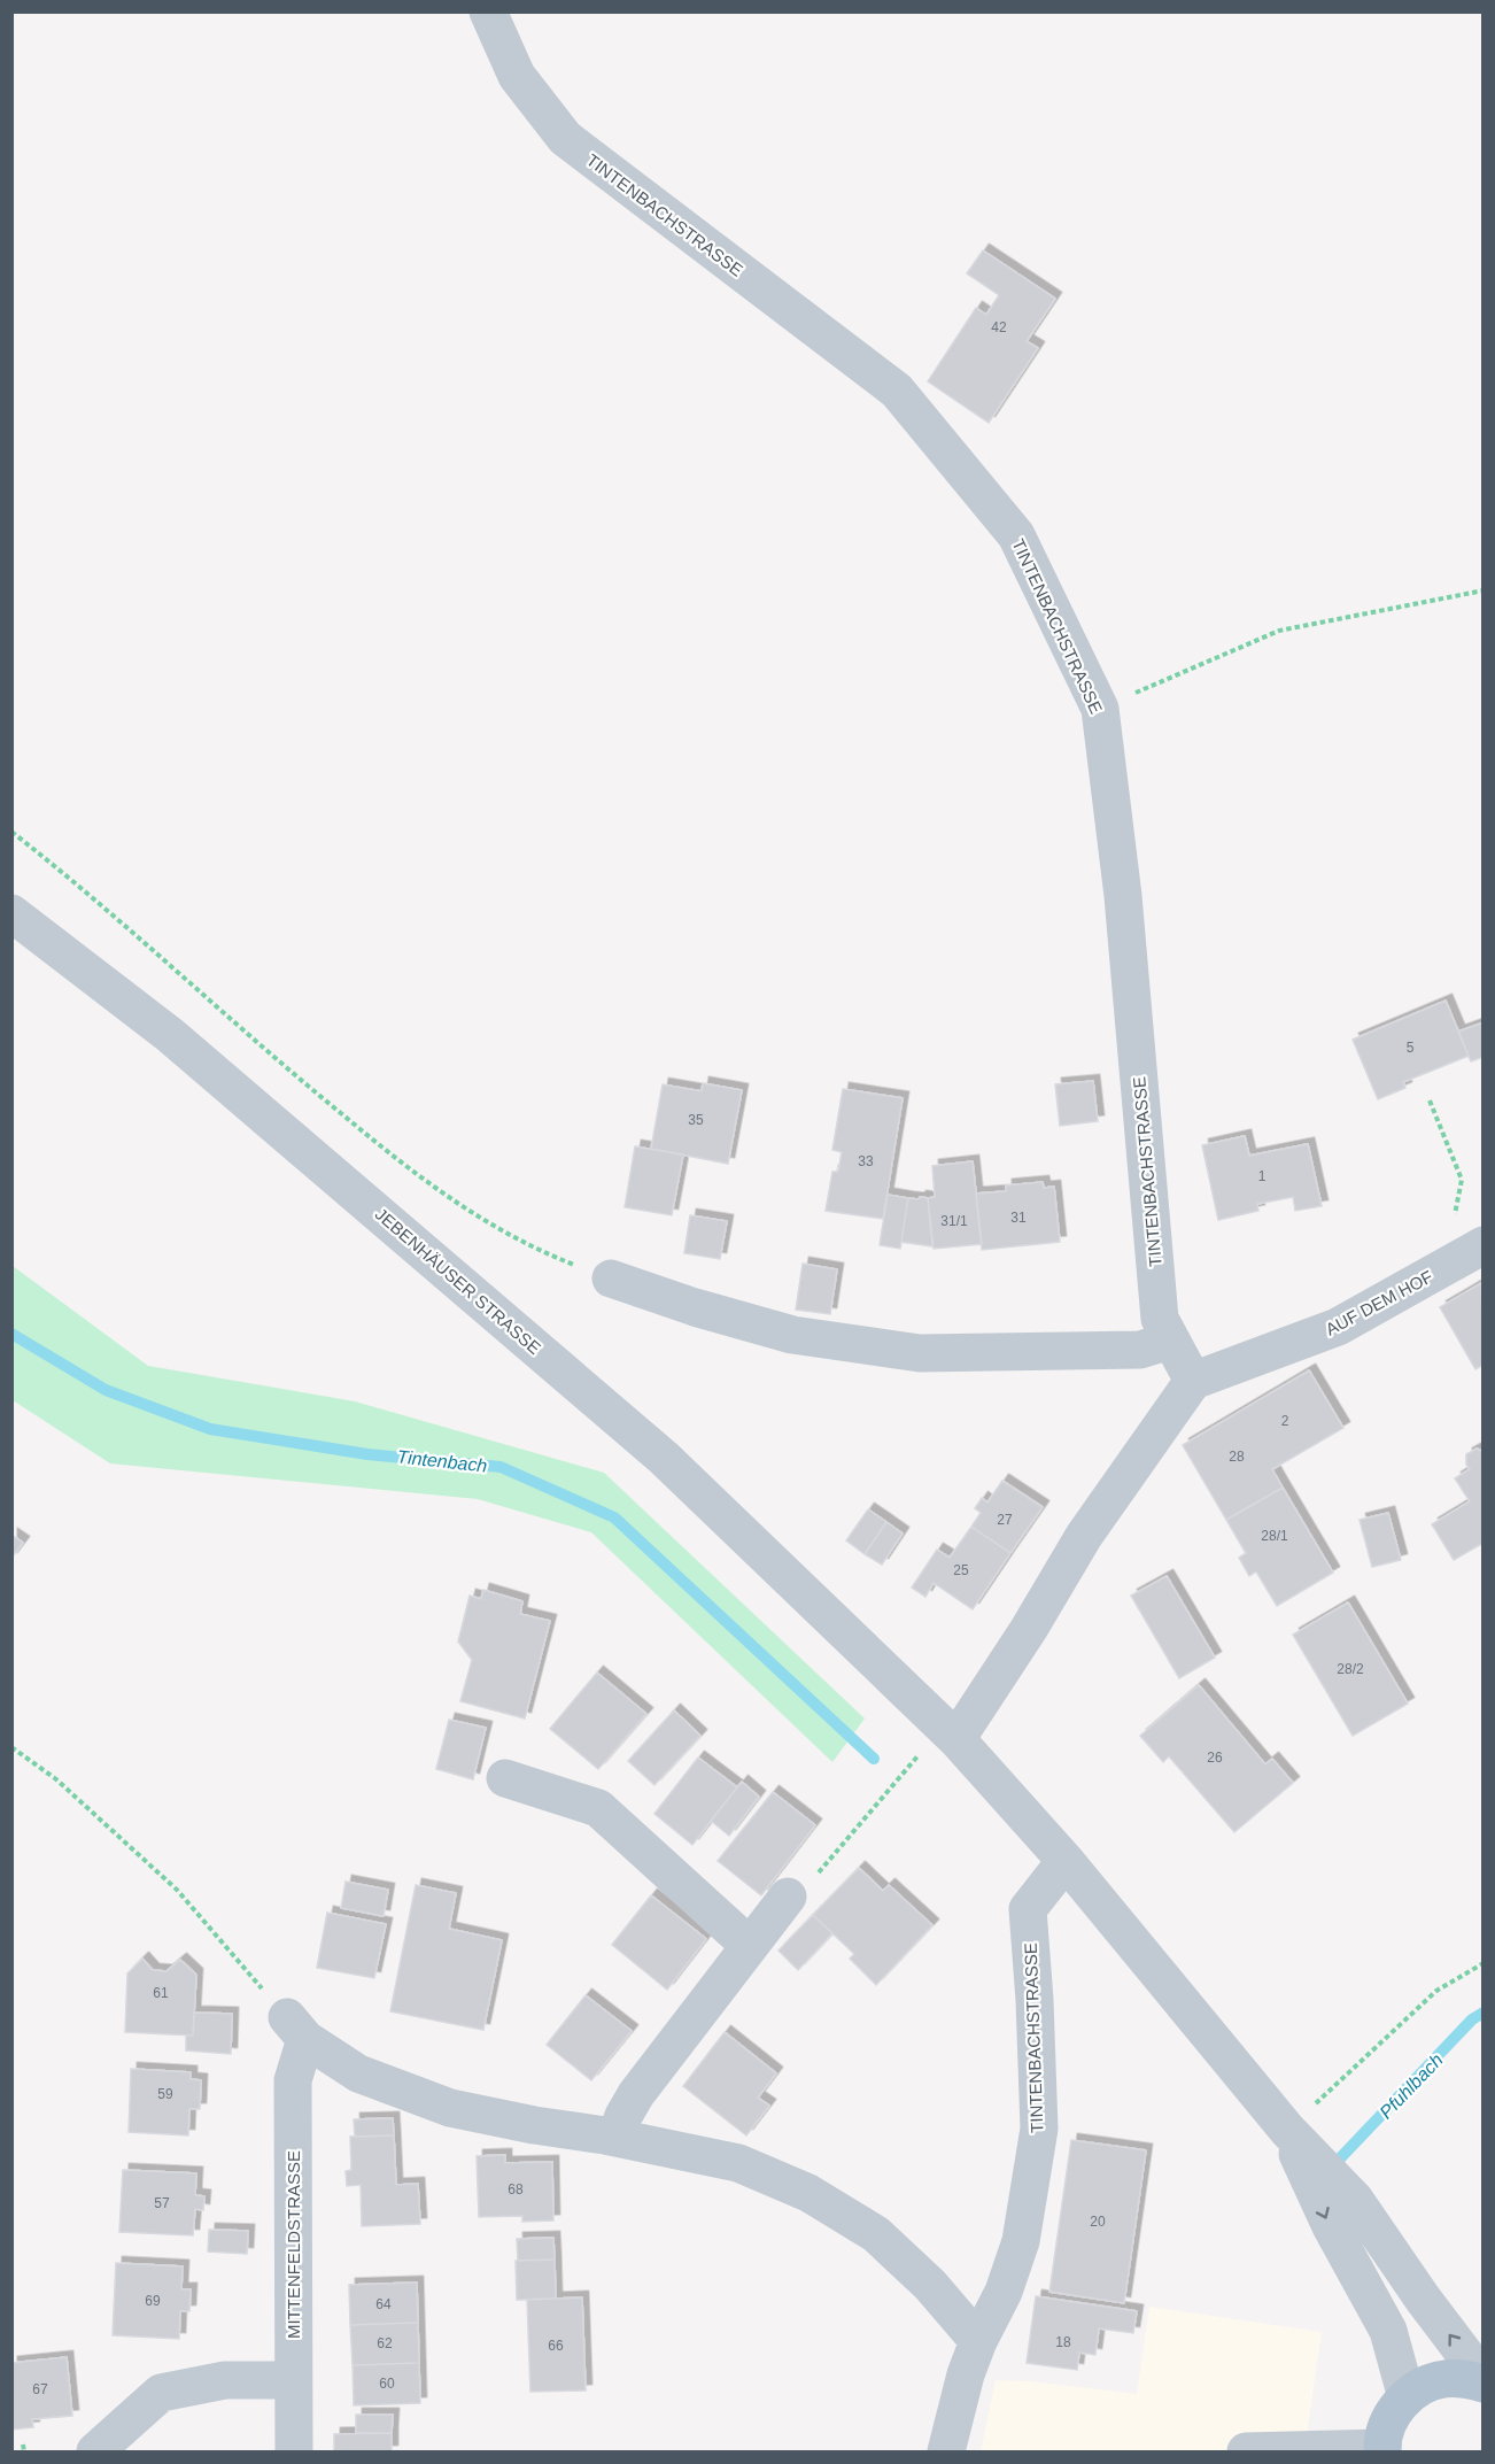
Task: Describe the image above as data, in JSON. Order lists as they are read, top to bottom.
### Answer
{
  "streets": {
    "street": [
      "TINTENBACHSTRASSE",
      "JEBENHÄUSER STRASSE",
      "AUF DEM HOF",
      "MITTENFELDSTRASSE"
    ]
  },
  "crossings": [
    ["TINTENBACHSTRASSE", "AUF DEM HOF"]
  ],
  "water": ["Tintenbach", "Pfuhlbach"],
  "house_numbers": [
    "42",
    "5",
    "35",
    "33",
    "1",
    "31",
    "31/1",
    "2",
    "28",
    "27",
    "28/1",
    "25",
    "28/2",
    "26",
    "61",
    "59",
    "68",
    "57",
    "20",
    "69",
    "64",
    "18",
    "62",
    "66",
    "60",
    "67"
  ]
}
